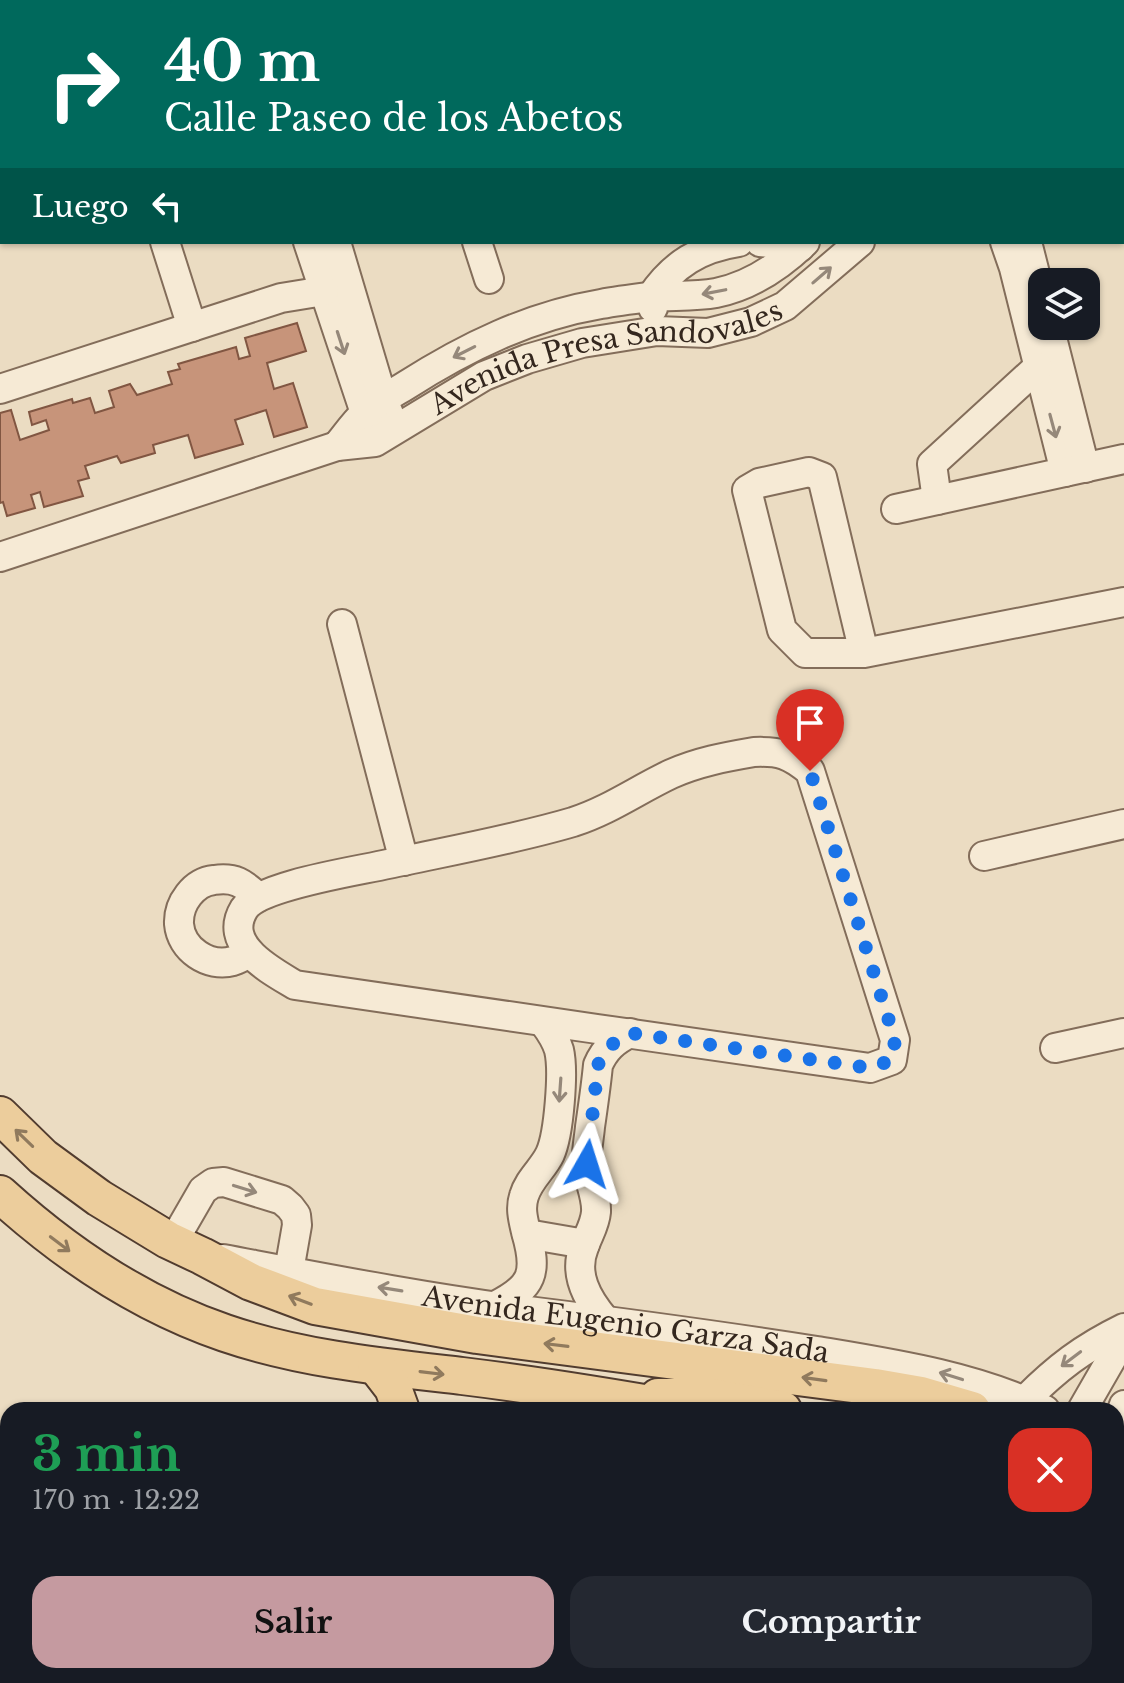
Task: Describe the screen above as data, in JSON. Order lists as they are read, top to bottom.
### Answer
{
  "streets": {
    "main road": ["Avenida Eugenio Garza Sada"],
    "street": ["Avenida Presa Sandovales"]
  },
  "page": {
    "turn": ["40 m", "Calle Paseo de los Abetos"],
    "then": "Luego",
    "heading": ["3 min", "170 m · 12:22"],
    "buttons": ["Salir", "Compartir"]
  }
}
